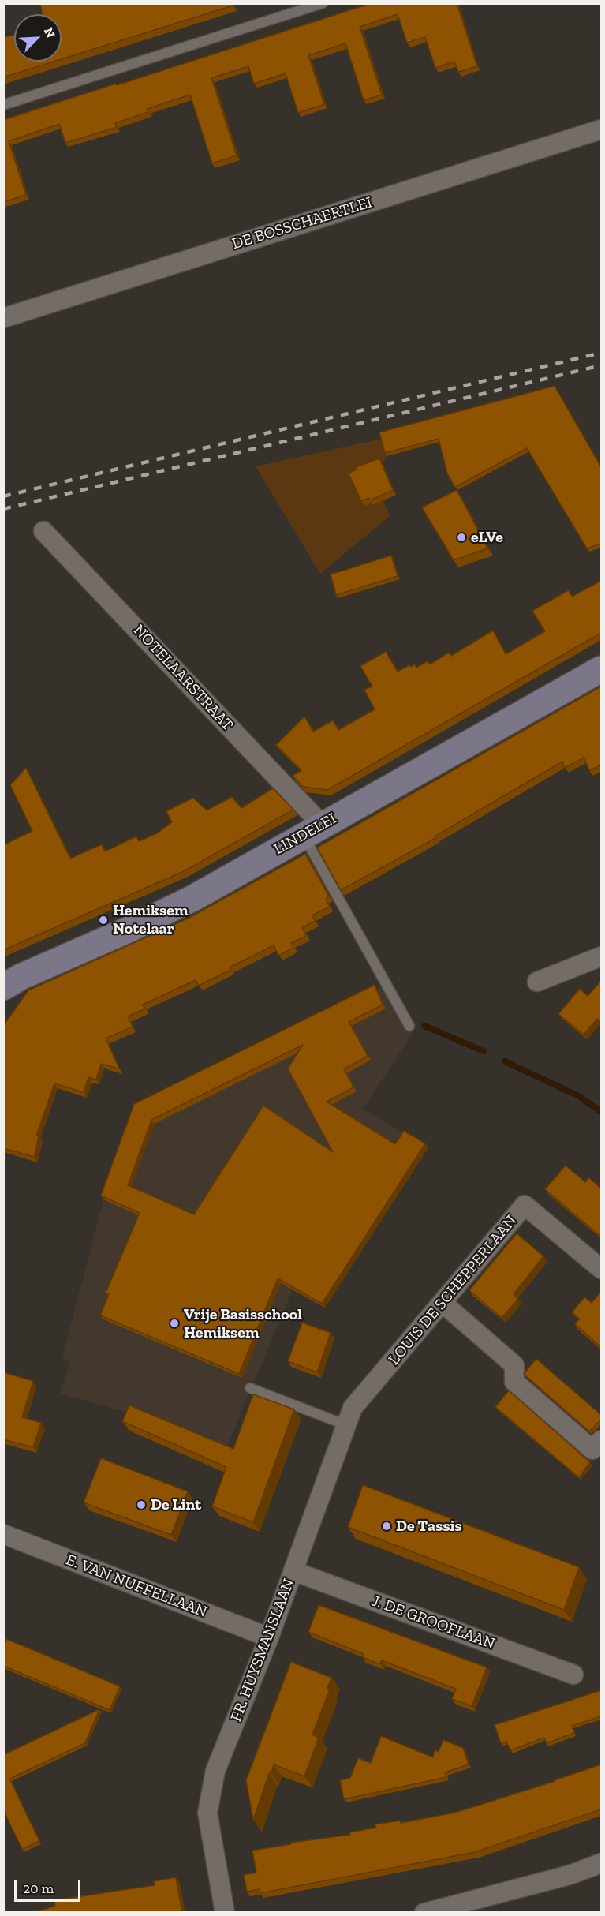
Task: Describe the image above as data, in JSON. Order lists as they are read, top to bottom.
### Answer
{
  "streets": {
    "street": [
      "DE BOSSCHAERTLEI",
      "NOTELAARSTRAAT",
      "LINDELEI",
      "LOUIS DE SCHEPPERLAAN",
      "E. VAN NUFFELLAAN",
      "J. DE GROOFLAAN",
      "FR. HUYSMANSLAAN"
    ]
  },
  "crossings": [
    ["NOTELAARSTRAAT", "LINDELEI"],
    ["LOUIS DE SCHEPPERLAAN", "FR. HUYSMANSLAAN"],
    ["E. VAN NUFFELLAAN", "FR. HUYSMANSLAAN"],
    ["J. DE GROOFLAAN", "FR. HUYSMANSLAAN"]
  ],
  "places": [
    "eLVe",
    "Hemiksem Notelaar",
    "Vrije Basisschool Hemiksem",
    "De Lint",
    "De Tassis"
  ],
  "scale_bar": "20 m",
  "north": "top right"
}
